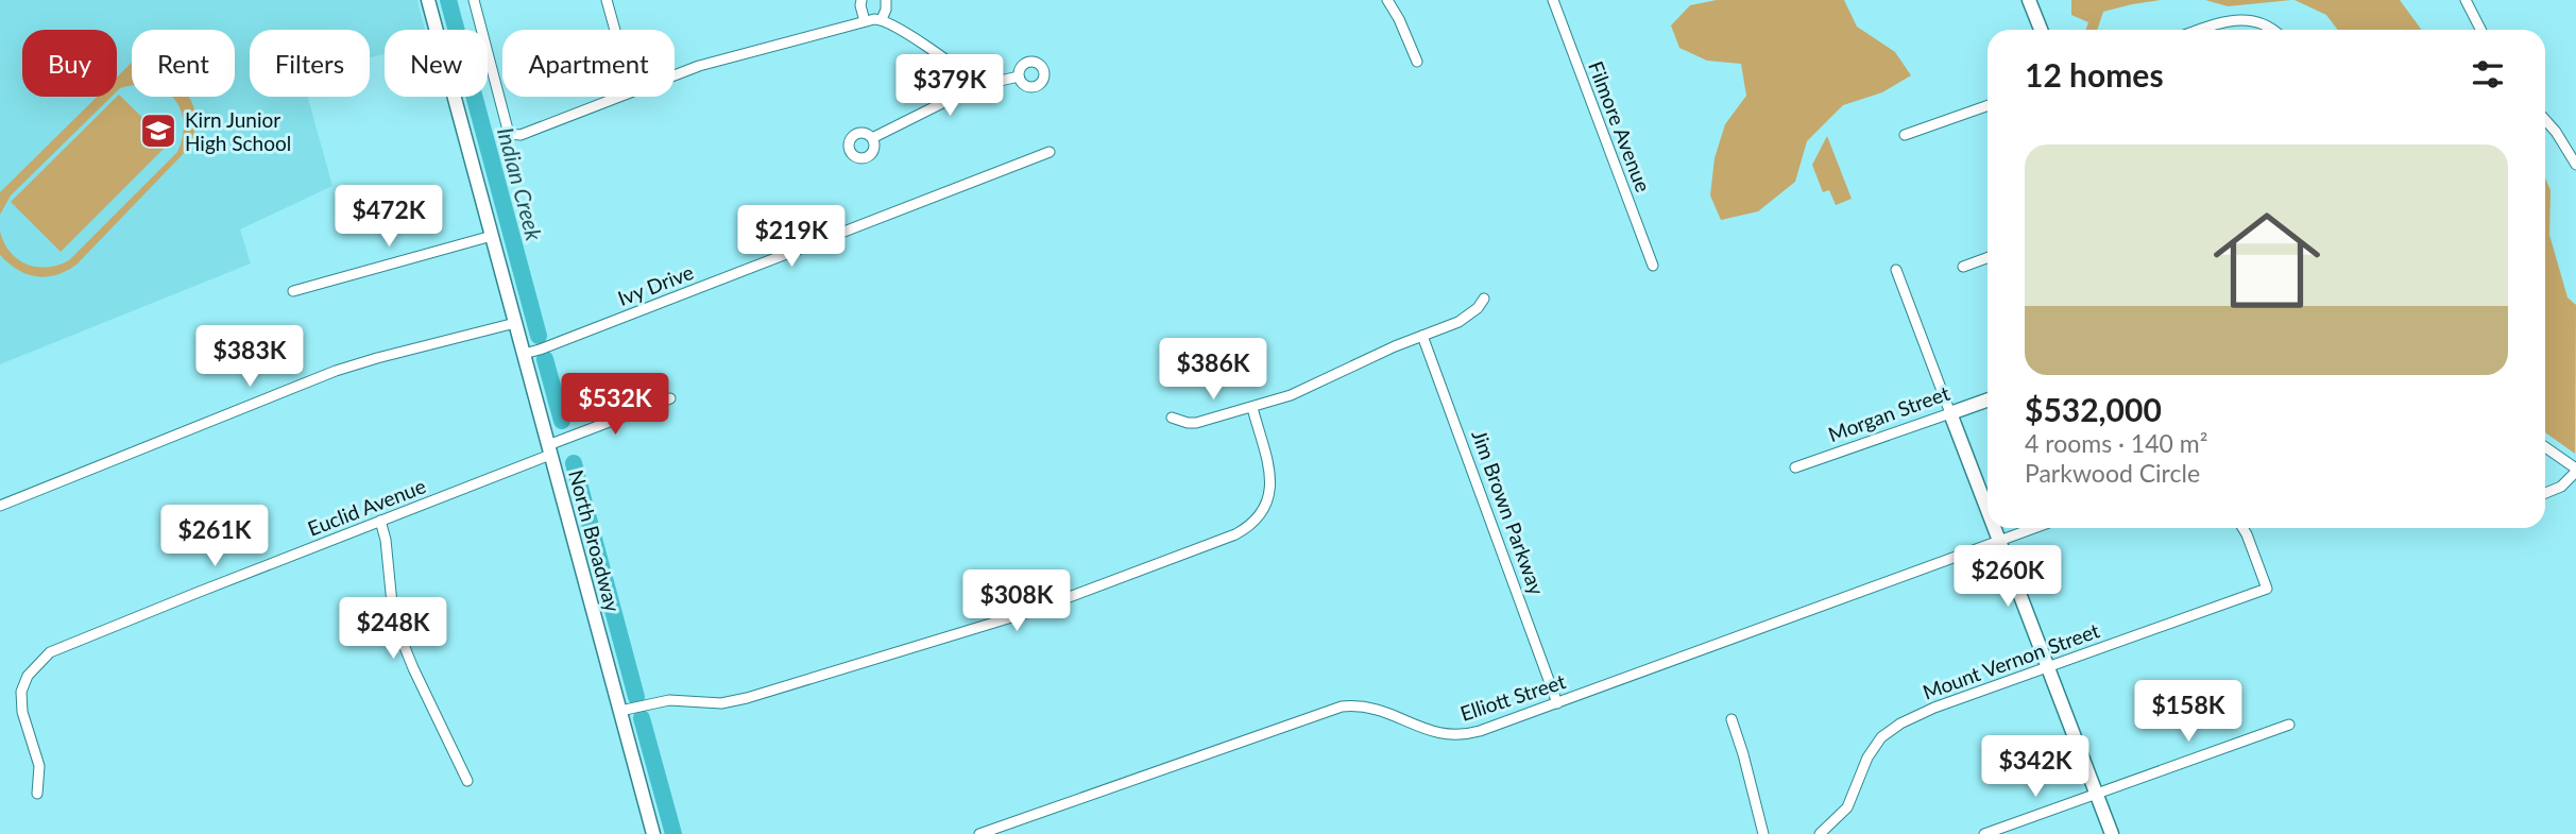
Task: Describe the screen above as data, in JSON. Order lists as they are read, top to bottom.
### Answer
{
  "streets": {
    "main road": ["Morgan Street", "North Broadway"],
    "street": [
      "Filmore Avenue",
      "Ivy Drive",
      "Euclid Avenue",
      "Jim Brown Parkway",
      "Mount Vernon Street",
      "Elliott Street"
    ]
  },
  "crossings": [
    ["Ivy Drive", "North Broadway"],
    ["Euclid Avenue", "North Broadway"],
    ["Jim Brown Parkway", "Elliott Street"]
  ],
  "water": ["Indian Creek"],
  "places": {
    "school or university": ["Kirn Junior High School"]
  },
  "page": {
    "chip": [
      "Buy",
      "Rent",
      "Filters",
      "New",
      "Apartment"
    ],
    "heading": "12 homes",
    "price": [
      "$379K",
      "$472K",
      "$219K",
      "$383K",
      "$386K",
      "$532K",
      "$261K",
      "$260K",
      "$308K",
      "$248K",
      "$158K",
      "$342K"
    ],
    "list": [
      {
        "name": "$532,000",
        "note": "4 rooms · 140 m² · Parkwood Circle"
      }
    ]
  }
}
